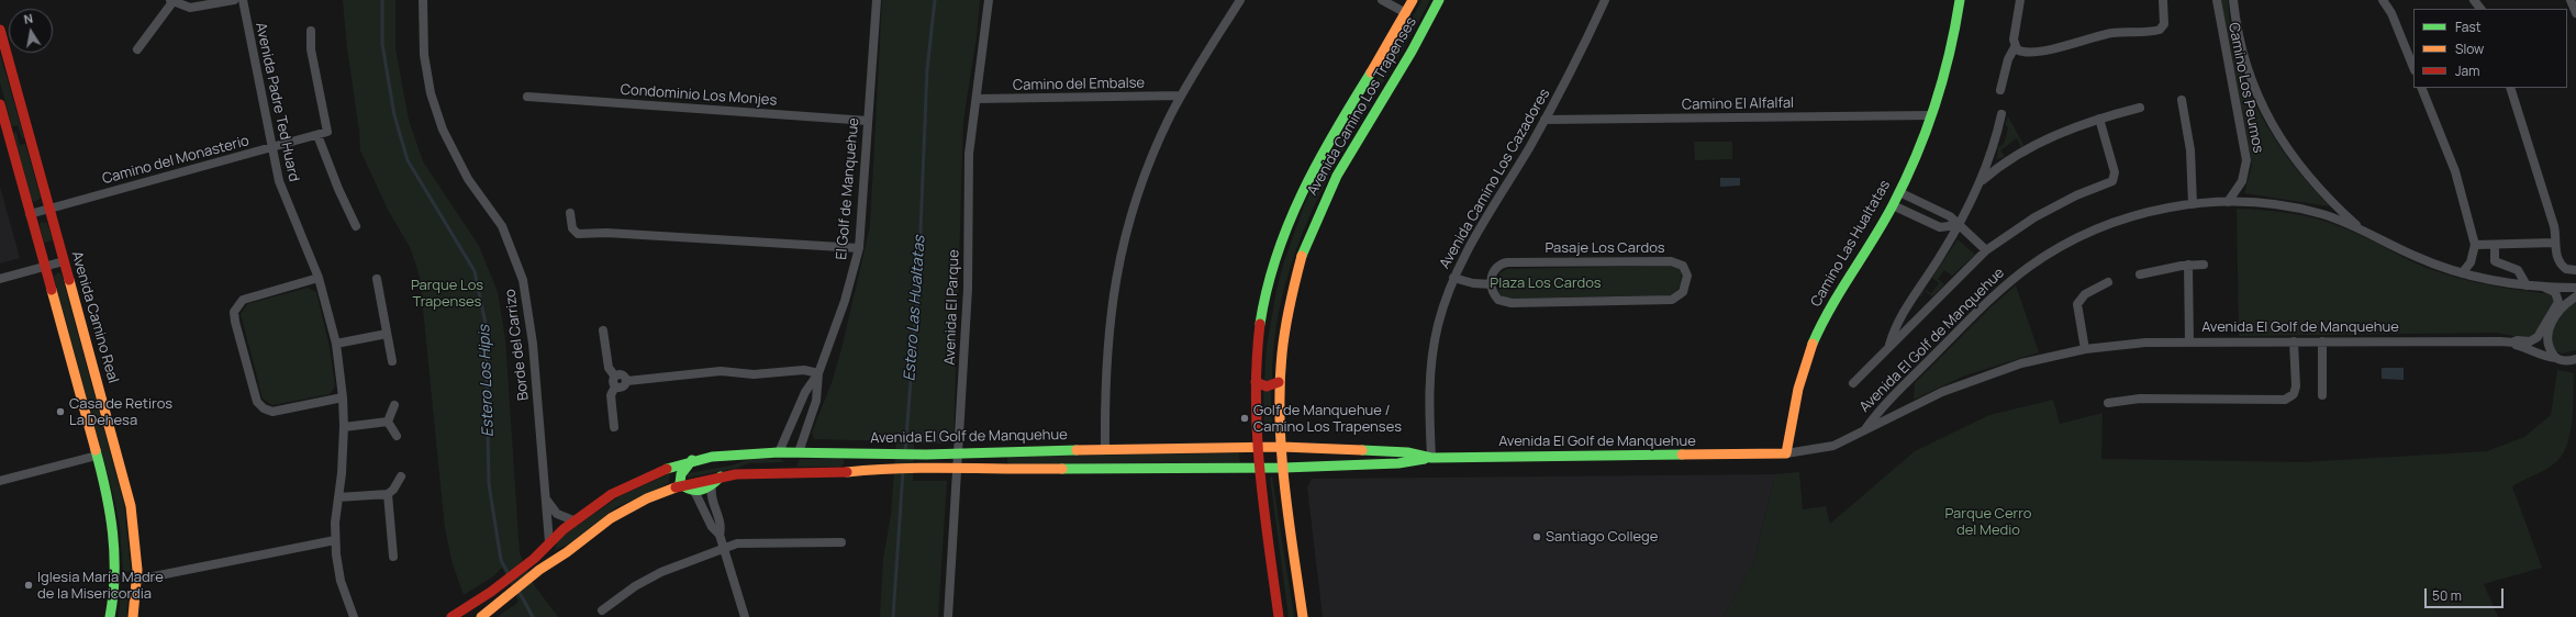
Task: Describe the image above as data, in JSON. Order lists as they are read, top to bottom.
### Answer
{
  "streets": {
    "street": [
      "Camino del Embalse",
      "Camino Los Peumos",
      "Condominio Los Monjes",
      "Avenida Padre Ted Huard",
      "Camino El Alfalfal",
      "Avenida Camino Los Trapenses",
      "Camino del Monasterio",
      "Avenida Camino Los Cazadores",
      "El Golf de Manquehue",
      "Camino Las Hualtatas",
      "Pasaje Los Cardos",
      "Avenida El Parque",
      "Avenida Camino Real",
      "Avenida El Golf de Manquehue",
      "Borde del Carrizo"
    ]
  },
  "crossings": [
    ["Camino del Embalse", "Avenida El Parque"],
    ["Camino Los Peumos", "Avenida El Golf de Manquehue"],
    ["Condominio Los Monjes", "El Golf de Manquehue"],
    ["Avenida Padre Ted Huard", "Camino del Monasterio"],
    ["Camino El Alfalfal", "Avenida Camino Los Cazadores"],
    ["Camino El Alfalfal", "Camino Las Hualtatas"],
    ["Avenida Camino Los Trapenses", "Avenida El Golf de Manquehue"],
    ["Camino del Monasterio", "Avenida Camino Real"],
    ["Avenida Camino Los Cazadores", "Avenida El Golf de Manquehue"],
    ["El Golf de Manquehue", "Avenida El Golf de Manquehue"],
    ["Camino Las Hualtatas", "Avenida El Golf de Manquehue"],
    ["Avenida El Parque", "Avenida El Golf de Manquehue"],
    ["Avenida El Golf de Manquehue", "Borde del Carrizo"]
  ],
  "water": ["Estero Las Hualtatas", "Estero Los Hipis"],
  "parks": ["Plaza Los Cardos", "Parque Los Trapenses", "Parque Cerro del Medio"],
  "places": [
    "Casa de Retiros La Dehesa",
    "Golf de Manquehue / Camino Los Trapenses",
    "Santiago College",
    "Iglesia María Madre de la Misericordia"
  ],
  "legend": ["Fast", "Slow", "Jam"],
  "scale_bar": "50 m",
  "north": "top"
}
